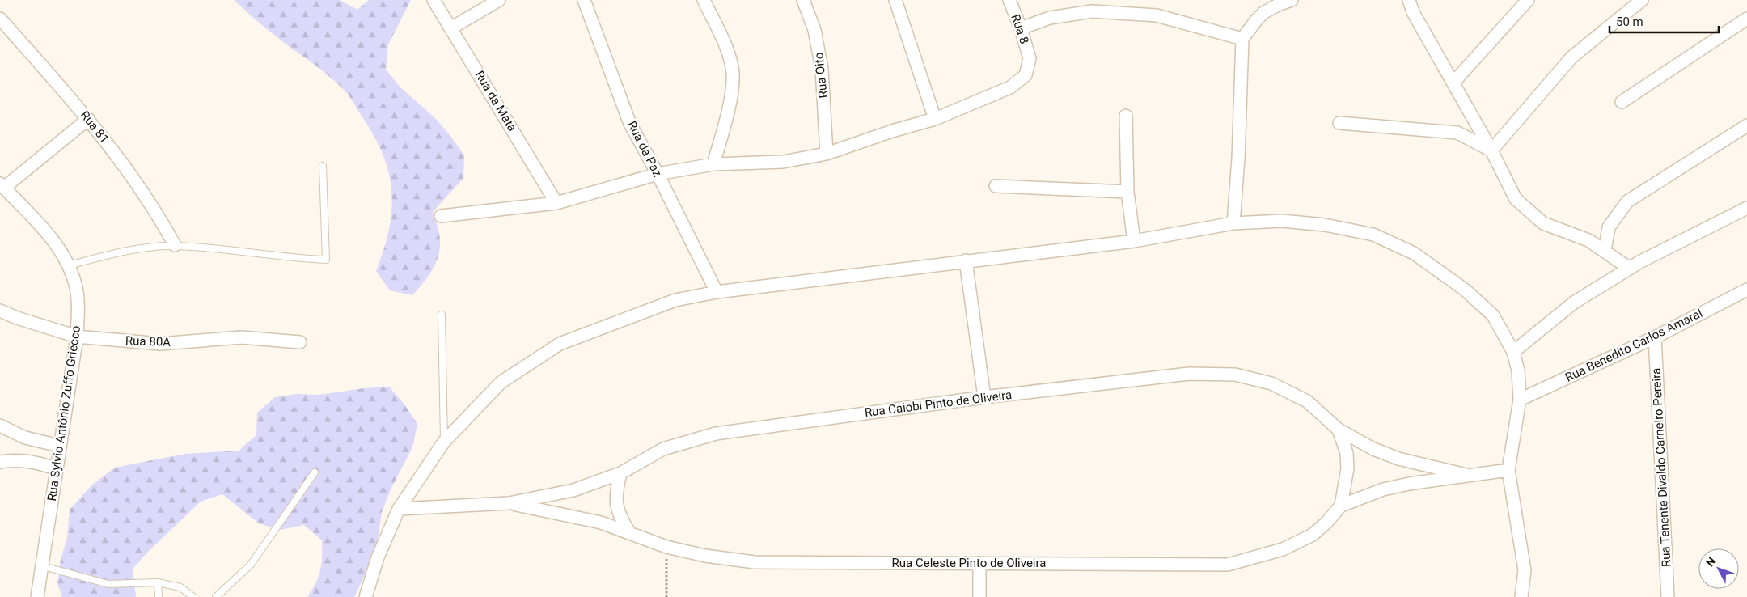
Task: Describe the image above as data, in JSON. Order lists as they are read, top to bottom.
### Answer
{
  "streets": {
    "street": [
      "Rua 8",
      "Rua Oito",
      "Rua da Mata",
      "Rua 81",
      "Rua da Paz",
      "Rua 80A",
      "Rua Benedito Carlos Amaral",
      "Rua Caiobi Pinto de Oliveira",
      "Rua Sylvio Antônio Zuffo Griecco",
      "Rua Tenente Divaldo Carneiro Pereira",
      "Rua Celeste Pinto de Oliveira"
    ]
  },
  "crossings": [
    ["Rua 80A", "Rua Sylvio Antônio Zuffo Griecco"],
    ["Rua Benedito Carlos Amaral", "Rua Tenente Divaldo Carneiro Pereira"],
    ["Rua Caiobi Pinto de Oliveira", "Rua Celeste Pinto de Oliveira"]
  ],
  "scale_bar": "50 m",
  "north": "top left"
}
